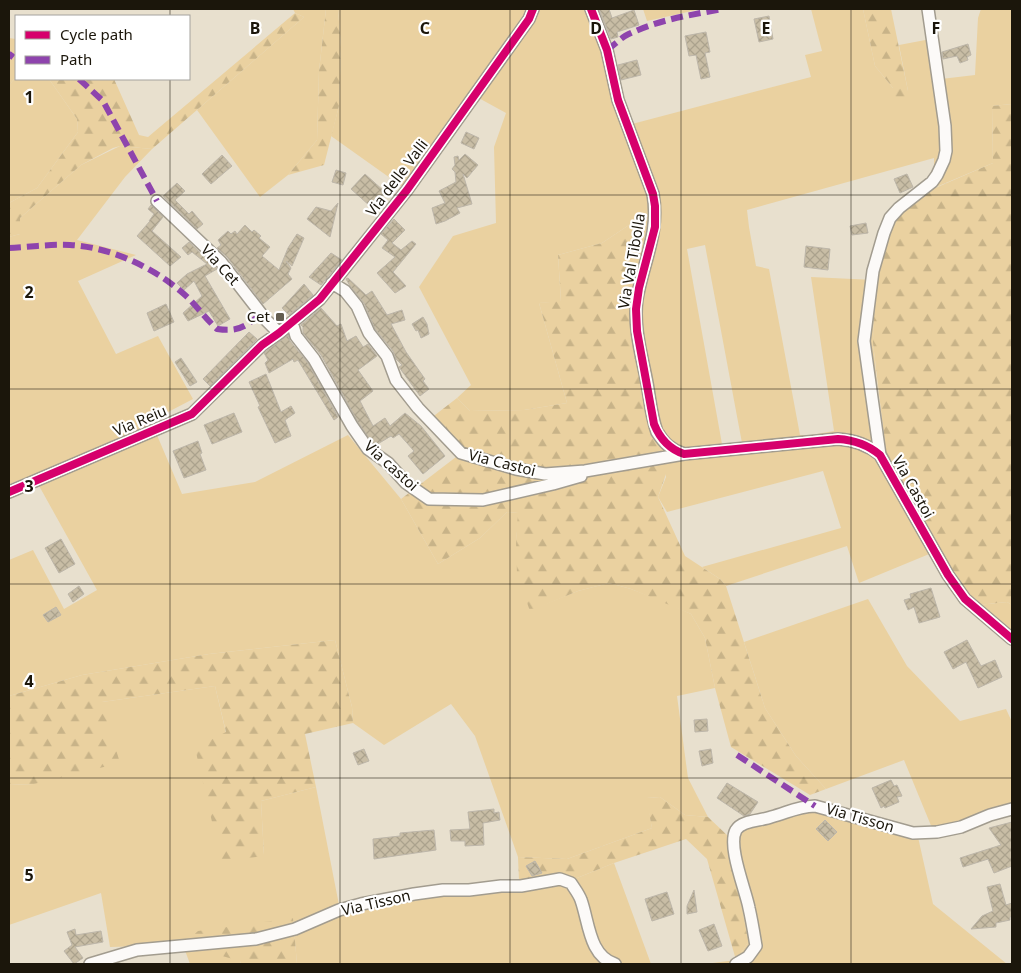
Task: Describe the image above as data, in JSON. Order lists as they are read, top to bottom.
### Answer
{
  "streets": {
    "street": [
      "Via delle Valli",
      "Via Val Tibolla",
      "Via Cet",
      "Via Reiu",
      "Via Castoi",
      "Via castoi",
      "Via Tisson"
    ]
  },
  "crossings": [
    ["Via delle Valli", "Via Cet"],
    ["Via delle Valli", "Via Reiu"],
    ["Via delle Valli", "Via Castoi"],
    ["Via delle Valli", "Via castoi"],
    ["Via Val Tibolla", "Via Castoi"],
    ["Via Castoi", "Via castoi"]
  ],
  "places": {
    "transit": ["Cet"]
  },
  "legend": ["Cycle path", "Path"],
  "grid": {
    "columns": [
      "B",
      "C",
      "D",
      "E",
      "F"
    ],
    "rows": [
      "1",
      "2",
      "3",
      "4",
      "5"
    ]
  }
}
